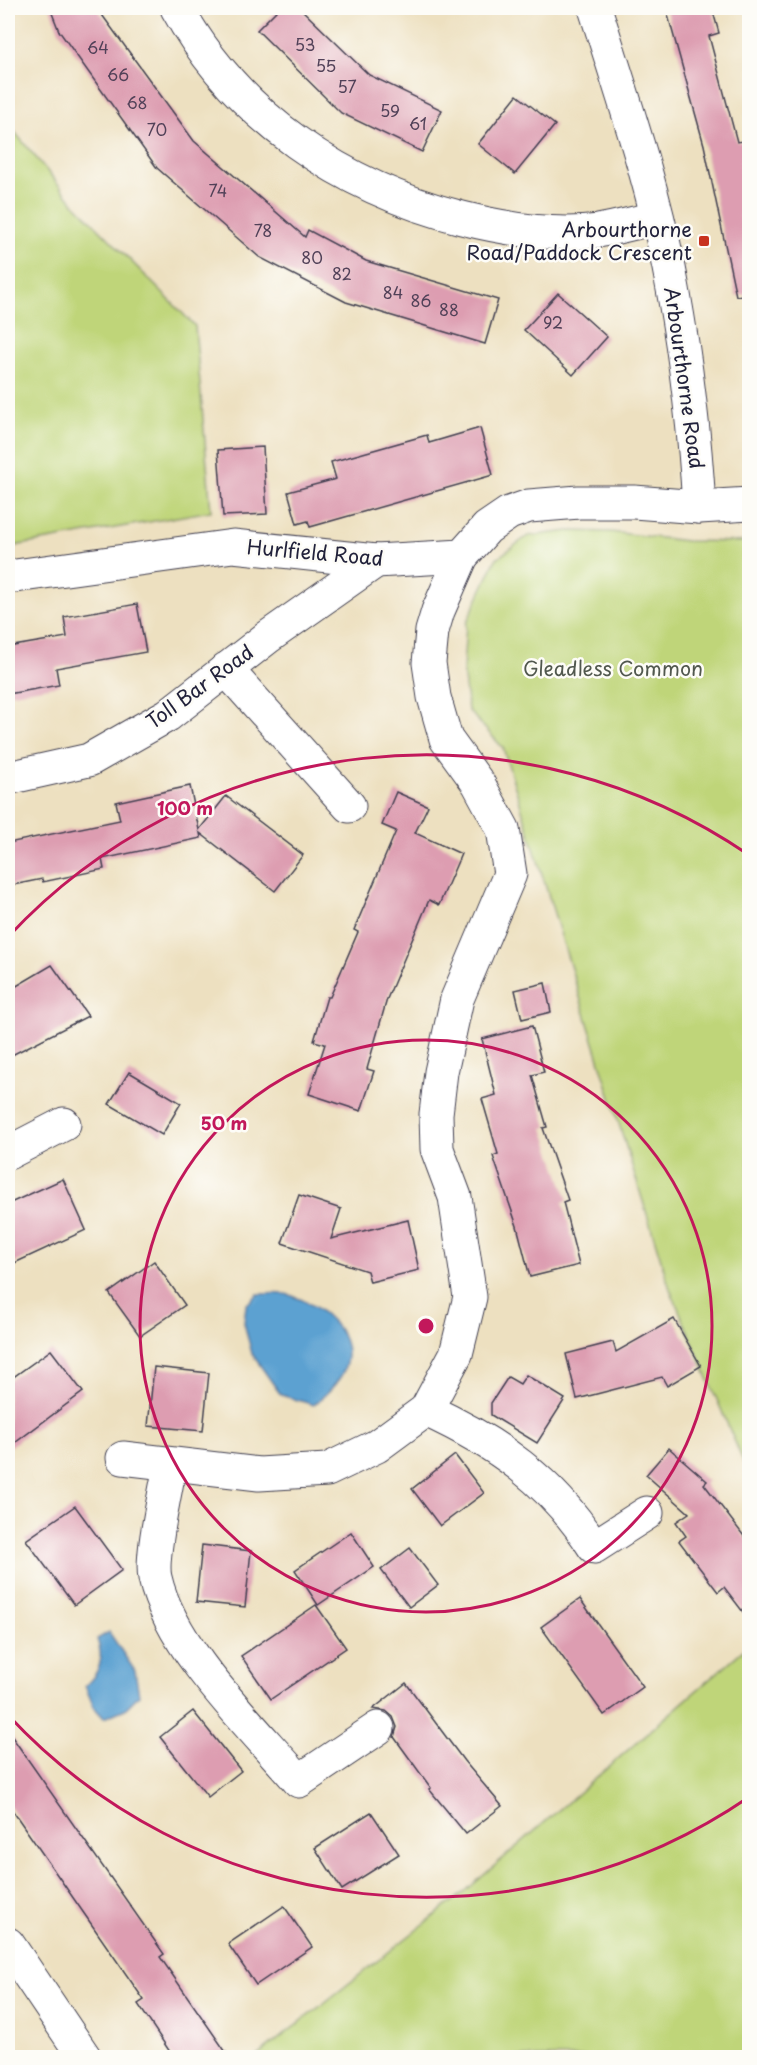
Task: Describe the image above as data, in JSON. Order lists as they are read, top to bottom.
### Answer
{
  "streets": {
    "street": ["Arbourthorne Road", "Hurlfield Road", "Toll Bar Road"]
  },
  "crossings": [
    ["Hurlfield Road", "Toll Bar Road"]
  ],
  "parks": ["Gleadless Common"],
  "places": {
    "transit": ["Arbourthorne Road/Paddock Crescent"]
  },
  "house_numbers": [
    "53",
    "64",
    "55",
    "66",
    "57",
    "68",
    "59",
    "61",
    "70",
    "74",
    "78",
    "80",
    "82",
    "84",
    "86",
    "88",
    "92"
  ],
  "rings": ["100 m", "50 m"]
}
